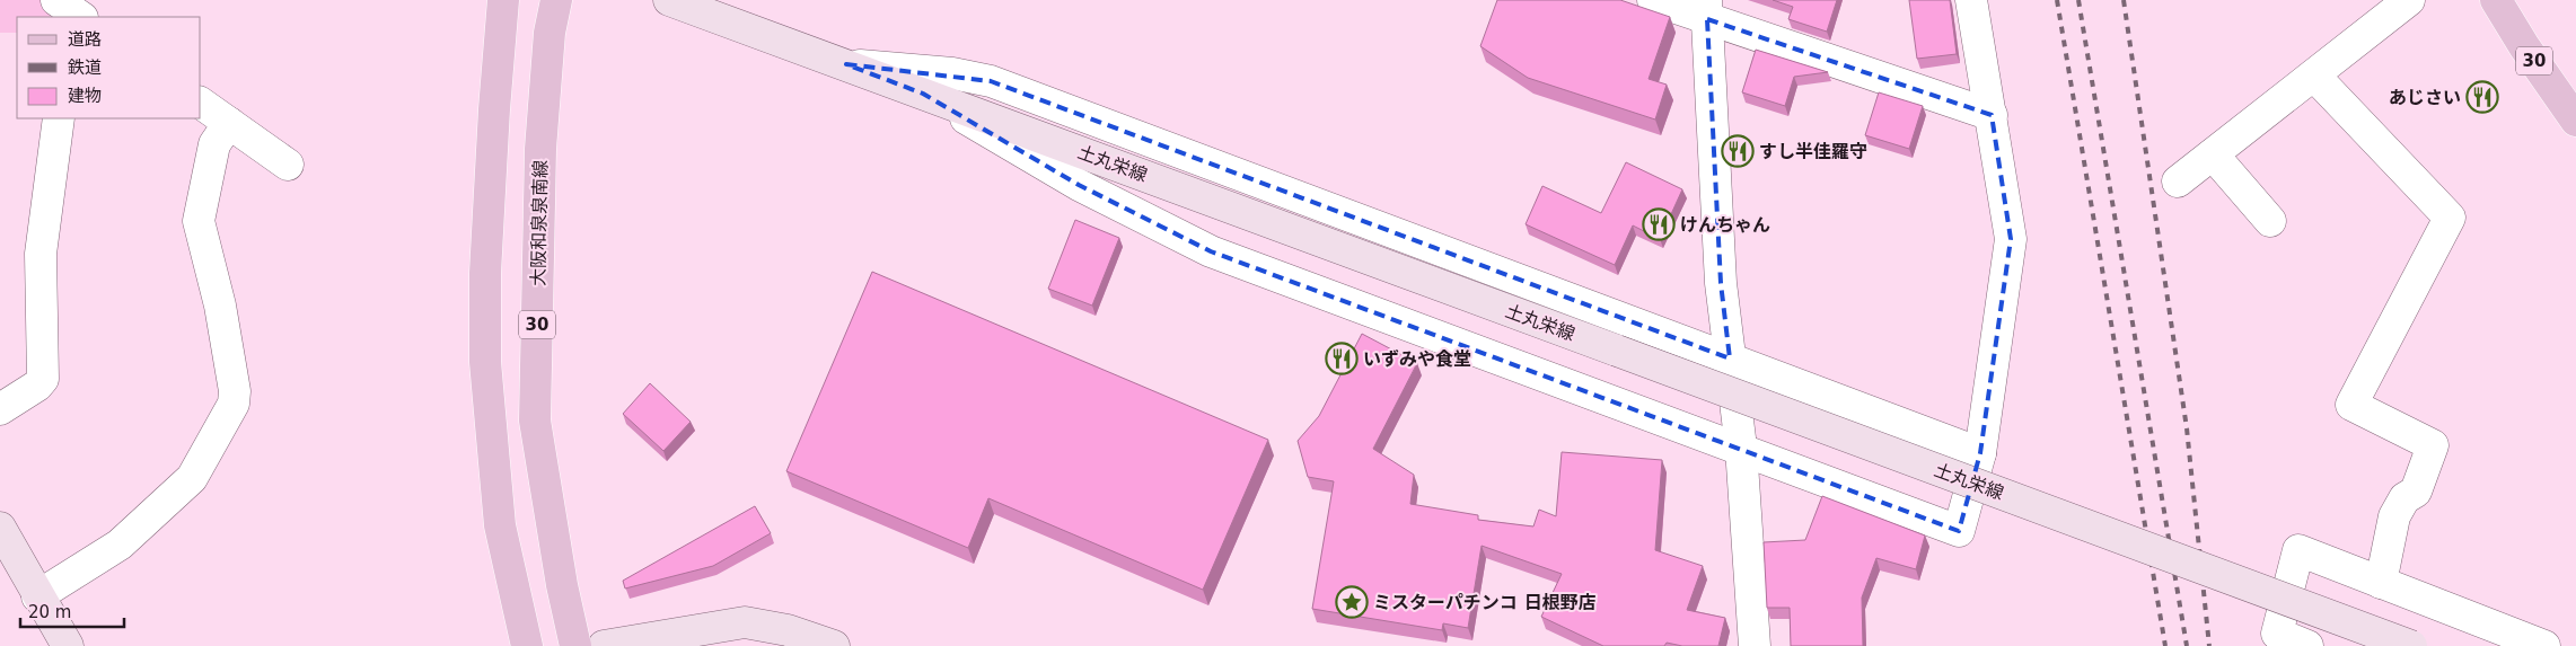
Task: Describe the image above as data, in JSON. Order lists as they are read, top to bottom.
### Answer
{
  "streets": {
    "main road": ["30", "土丸栄線", "大阪和泉泉南線"]
  },
  "places": {
    "restaurant": [
      "あじさい",
      "すし半佳羅守",
      "けんちゃん",
      "いずみや食堂"
    ],
    "place": ["ミスターパチンコ 日根野店"]
  },
  "legend": ["道路", "鉄道", "建物"],
  "scale_bar": "20 m"
}
